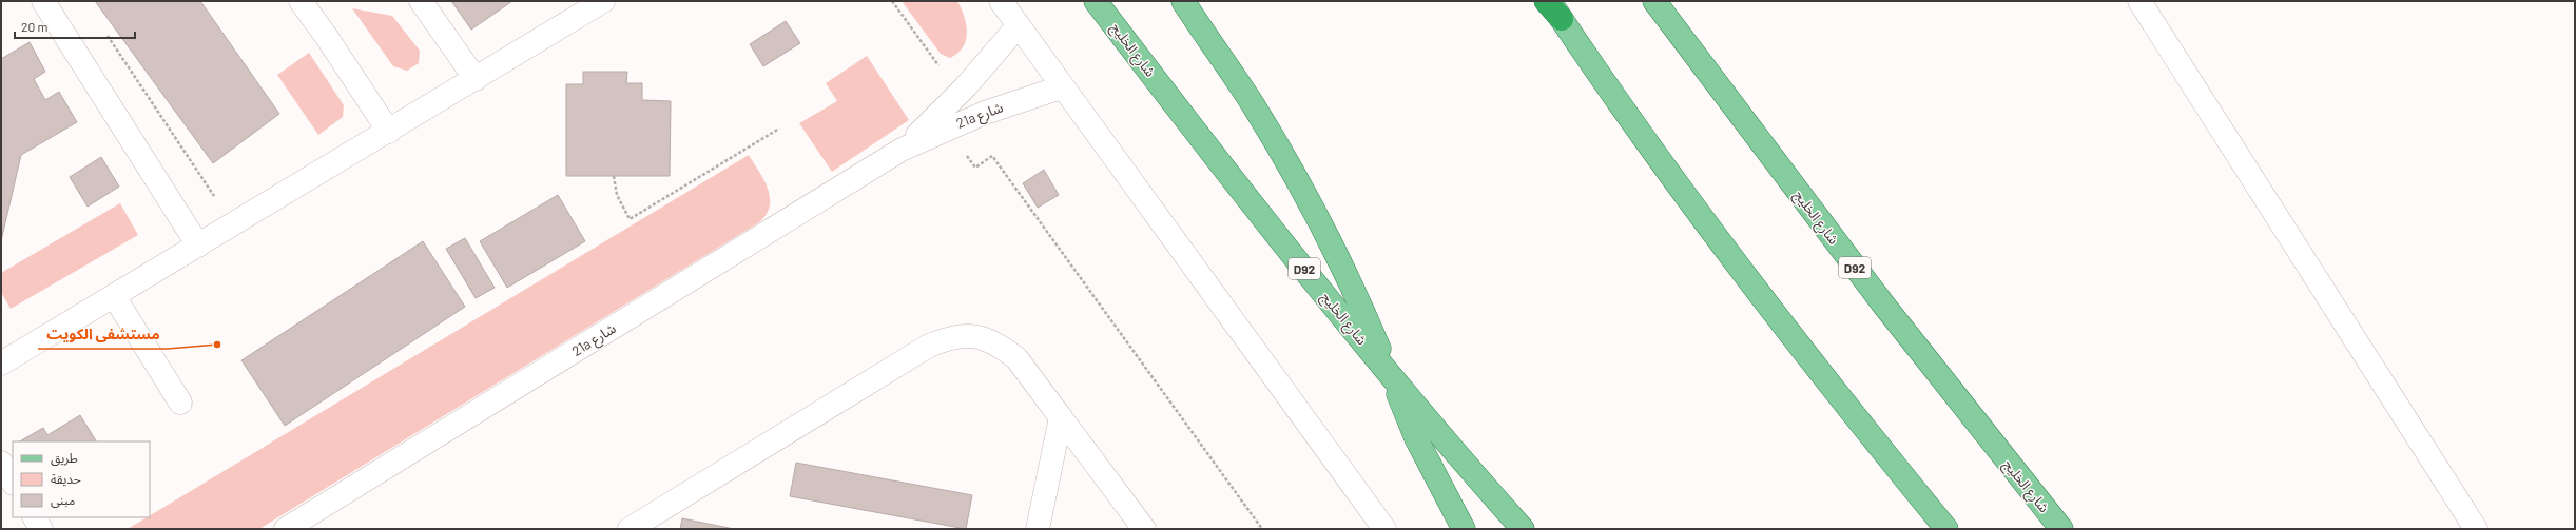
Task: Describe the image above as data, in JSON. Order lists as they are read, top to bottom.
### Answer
{
  "streets": {
    "main road": ["شارع الخليج", "D92"],
    "street": ["21a شارع"]
  },
  "places": ["مستشفى الكويت"],
  "legend": ["طريق", "حديقة", "مبنى"],
  "scale_bar": "20 m"
}
